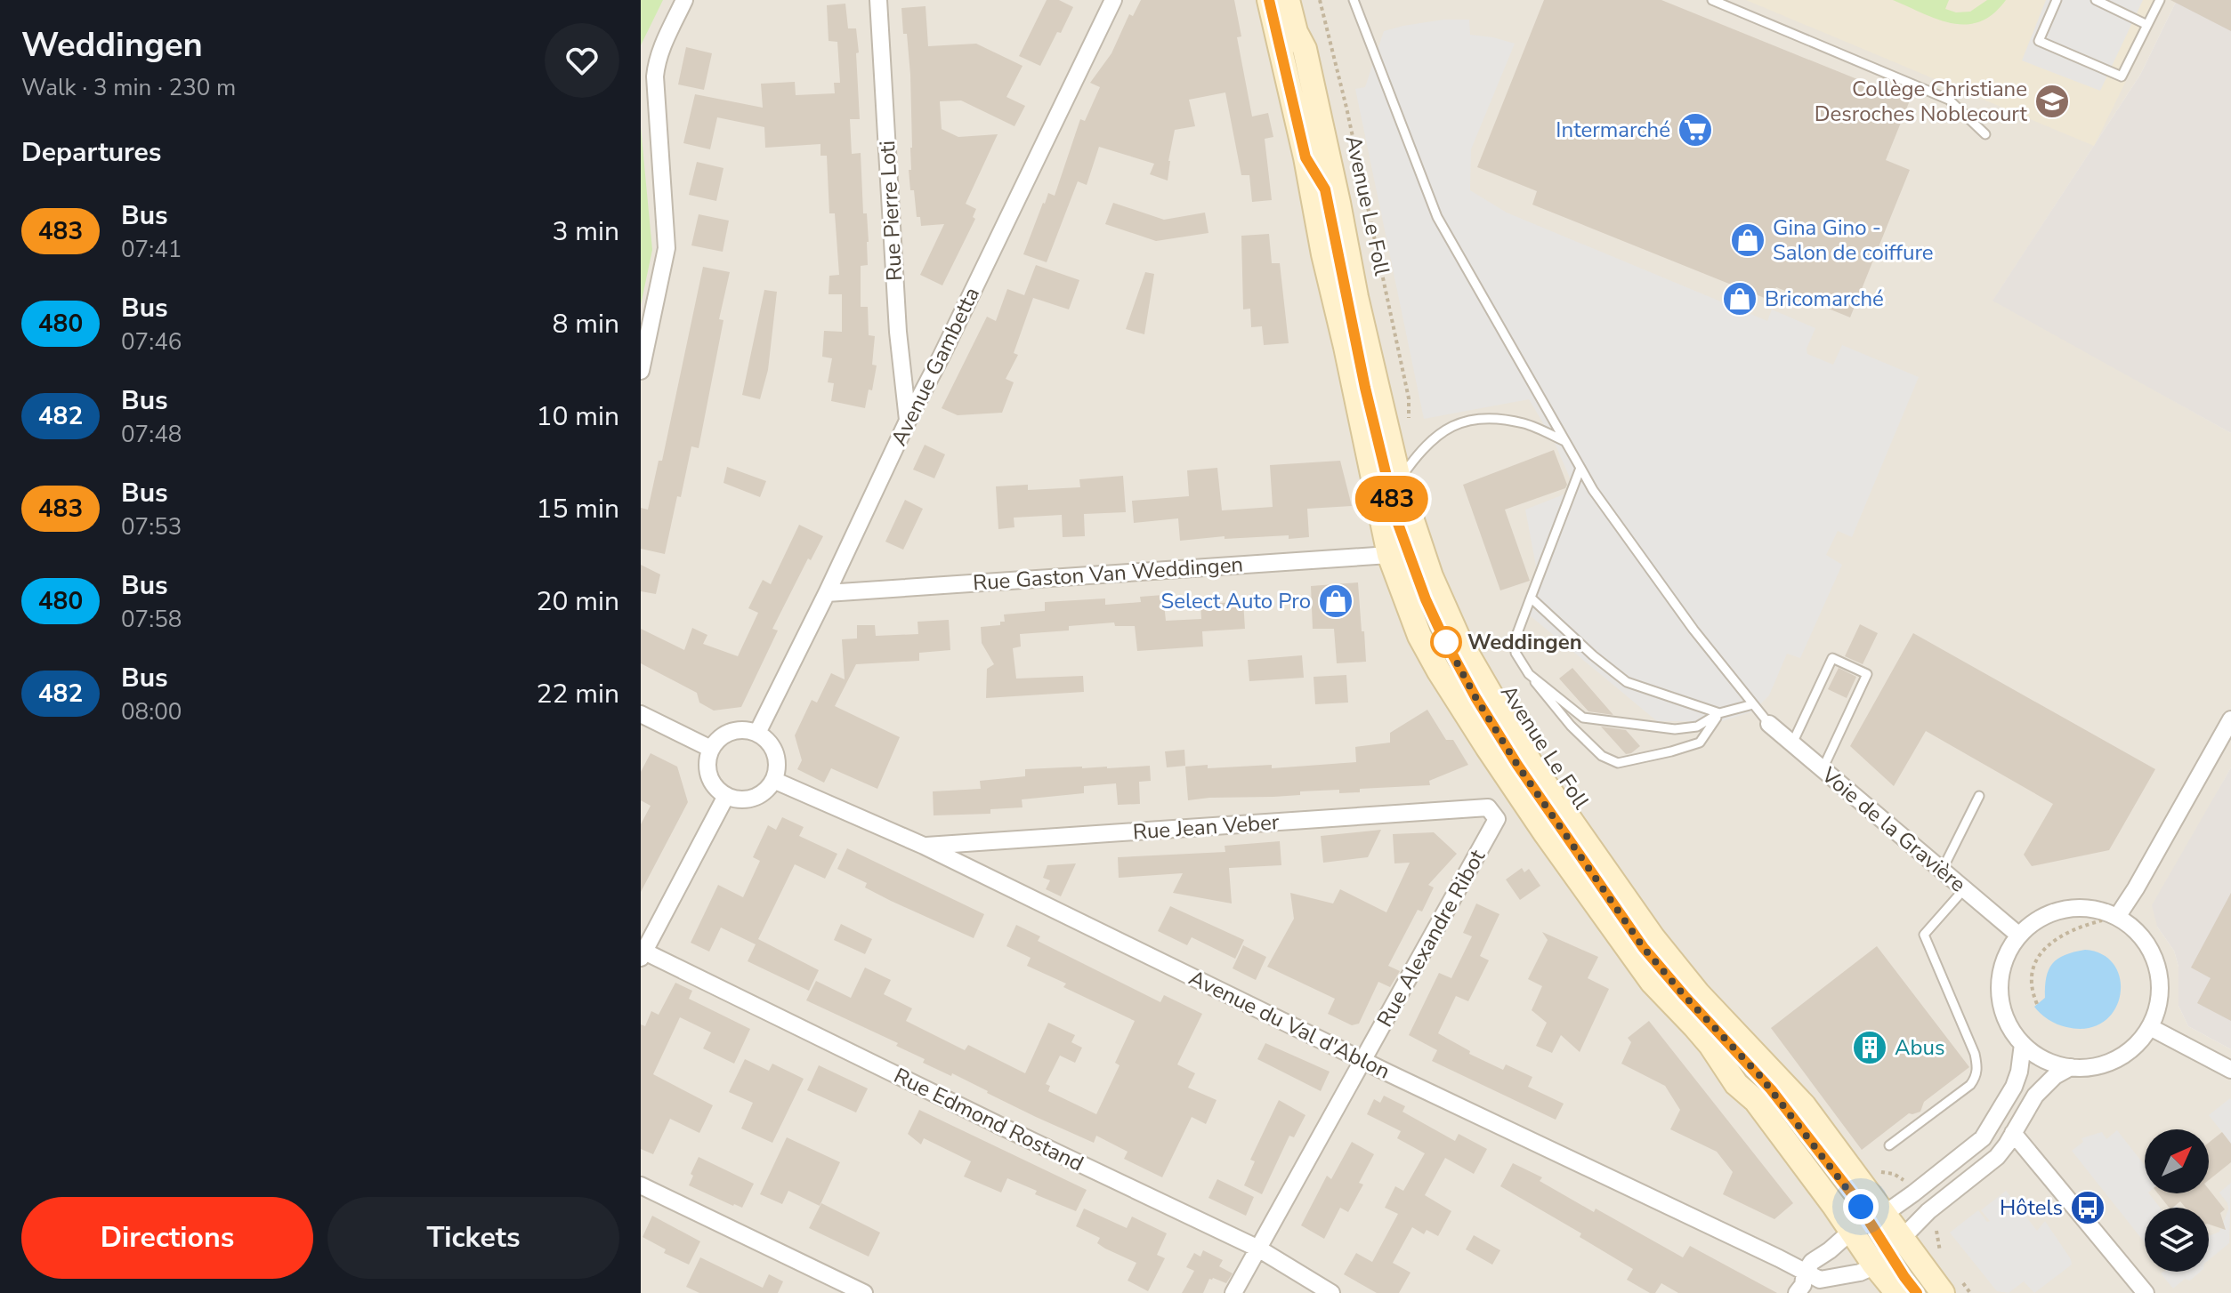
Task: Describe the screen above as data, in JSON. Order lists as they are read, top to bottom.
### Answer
{
  "streets": {
    "main road": ["Avenue Le Foll"],
    "street": [
      "Rue Pierre Loti",
      "Avenue Gambetta",
      "Rue Gaston Van Weddingen",
      "Rue Jean Veber",
      "Voie de la Gravière",
      "Rue Alexandre Ribot",
      "Avenue du Val d'Ablon",
      "Rue Edmond Rostand"
    ]
  },
  "crossings": [
    ["Avenue Le Foll", "Rue Gaston Van Weddingen"],
    ["Rue Pierre Loti", "Avenue Gambetta"],
    ["Avenue Gambetta", "Rue Gaston Van Weddingen"],
    ["Avenue Gambetta", "Avenue du Val d'Ablon"],
    ["Rue Jean Veber", "Rue Alexandre Ribot"],
    ["Rue Jean Veber", "Avenue du Val d'Ablon"],
    ["Rue Alexandre Ribot", "Avenue du Val d'Ablon"],
    ["Rue Alexandre Ribot", "Rue Edmond Rostand"]
  ],
  "places": {
    "school or university": ["Collège Christiane Desroches Noblecourt"],
    "supermarket": ["Intermarché"],
    "shop": ["Gina Gino - Salon de coiffure", "Bricomarché", "Select Auto Pro"],
    "other": ["Weddingen"],
    "building": ["Abus"],
    "bus stop": ["Hôtels"]
  },
  "lines": ["bus line 483"],
  "north": "top right",
  "page": {
    "heading": [
      ["Weddingen", "Walk · 3 min · 230 m"],
      "Departures"
    ],
    "on_map": "483",
    "list": [
      {
        "mark": "483",
        "name": "Bus",
        "note": "07:41",
        "value": "3 min"
      },
      {
        "mark": "480",
        "name": "Bus",
        "note": "07:46",
        "value": "8 min"
      },
      {
        "mark": "482",
        "name": "Bus",
        "note": "07:48",
        "value": "10 min"
      },
      {
        "mark": "483",
        "name": "Bus",
        "note": "07:53",
        "value": "15 min"
      },
      {
        "mark": "480",
        "name": "Bus",
        "note": "07:58",
        "value": "20 min"
      },
      {
        "mark": "482",
        "name": "Bus",
        "note": "08:00",
        "value": "22 min"
      }
    ],
    "buttons": ["Directions", "Tickets"]
  }
}
